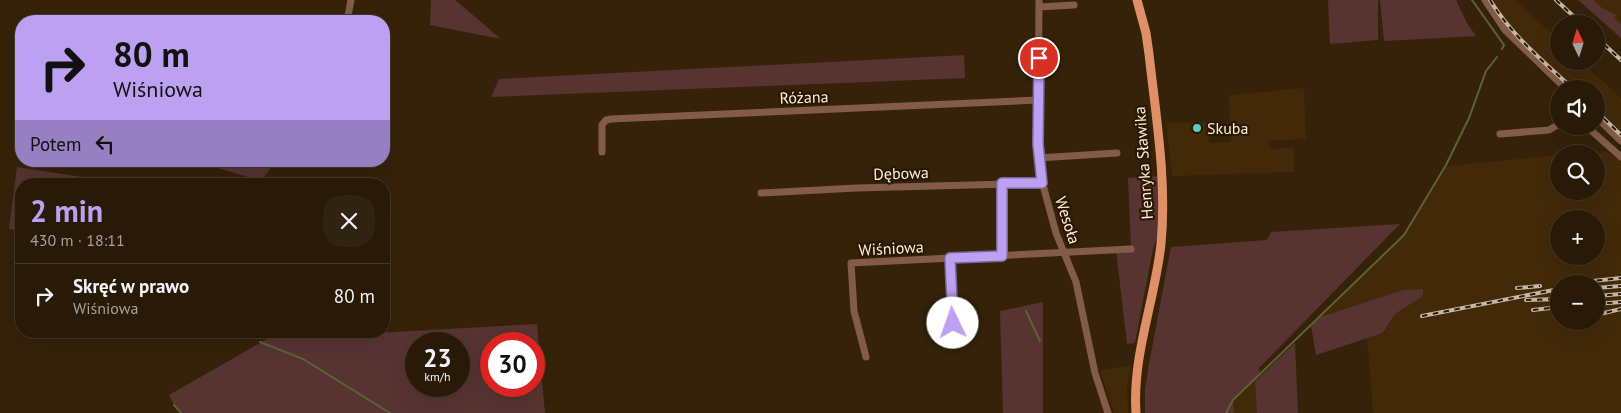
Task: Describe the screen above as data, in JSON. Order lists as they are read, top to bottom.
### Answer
{
  "streets": {
    "main road": ["Henryka Sławika"],
    "street": [
      "Różana",
      "Dębowa",
      "Wesoła",
      "Wiśniowa"
    ]
  },
  "crossings": [
    ["Różana", "Wesoła"],
    ["Dębowa", "Wesoła"],
    ["Wesoła", "Wiśniowa"]
  ],
  "places": ["Skuba"],
  "north": "top",
  "page": {
    "map_buttons": ["+", "−"],
    "turn": ["80 m", "Wiśniowa"],
    "then": "Potem",
    "heading": ["2 min", "430 m · 18:11"],
    "list": [
      {
        "name": "Skręć w prawo",
        "note": "Wiśniowa",
        "value": "80 m"
      }
    ],
    "speed": "23 km/h",
    "limit": "30"
  }
}
